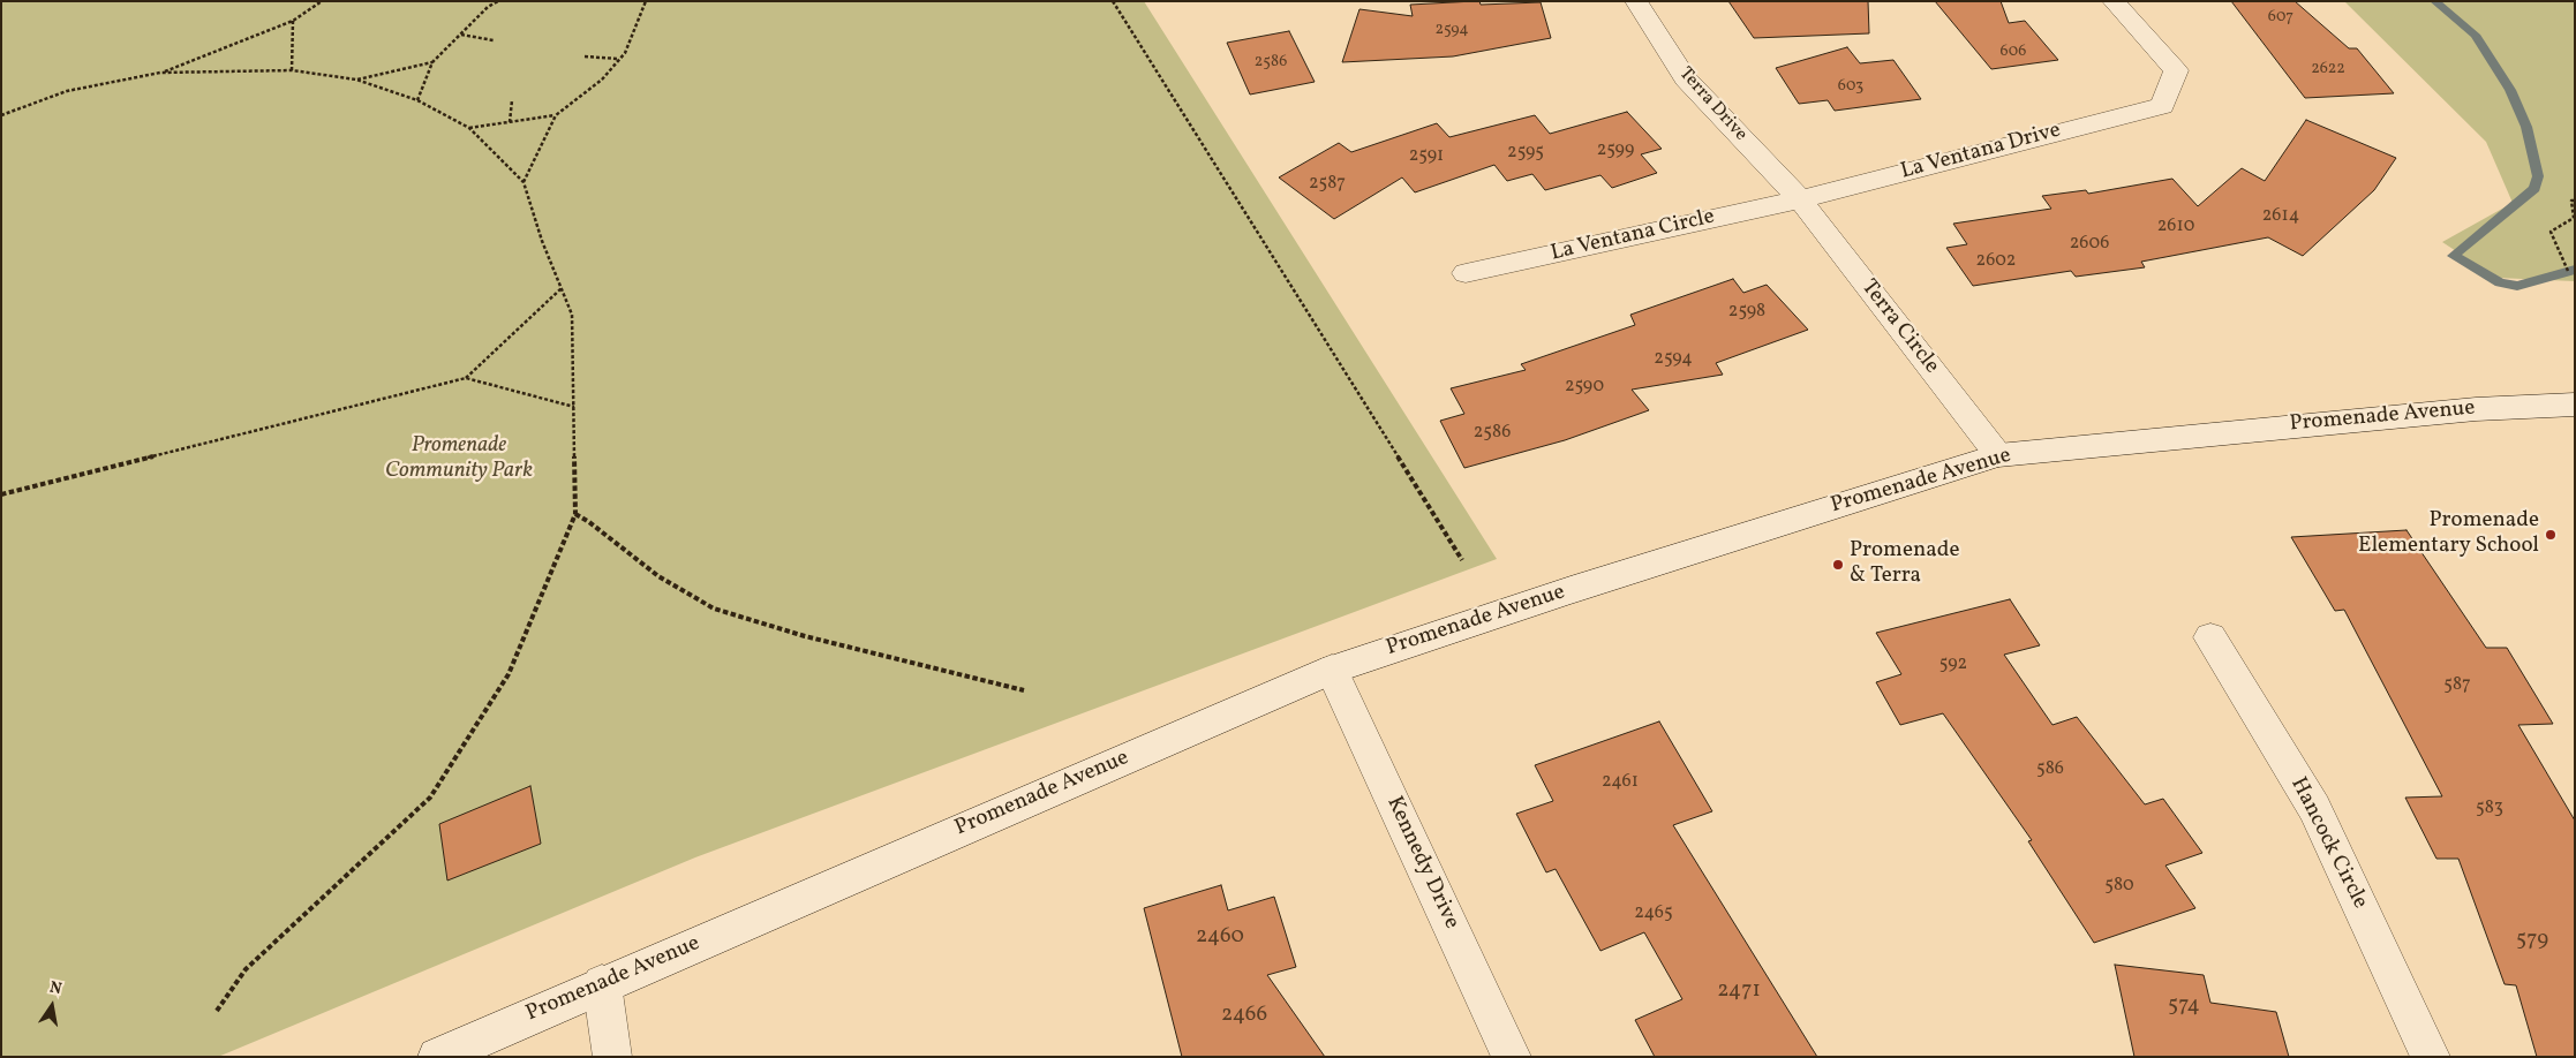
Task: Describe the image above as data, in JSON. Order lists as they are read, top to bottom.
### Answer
{
  "streets": {
    "street": [
      "Terra Drive",
      "La Ventana Drive",
      "La Ventana Circle",
      "Terra Circle",
      "Promenade Avenue",
      "Hancock Circle",
      "Kennedy Drive"
    ]
  },
  "crossings": [
    ["Terra Drive", "La Ventana Drive"],
    ["Terra Drive", "La Ventana Circle"],
    ["Terra Drive", "Terra Circle"],
    ["La Ventana Drive", "La Ventana Circle"],
    ["La Ventana Drive", "Terra Circle"],
    ["La Ventana Circle", "Terra Circle"],
    ["Terra Circle", "Promenade Avenue"],
    ["Promenade Avenue", "Kennedy Drive"]
  ],
  "parks": ["Promenade Community Park"],
  "places": ["Promenade Elementary School", "Promenade & Terra"],
  "house_numbers": [
    "607",
    "2594",
    "606",
    "2586",
    "2622",
    "603",
    "2599",
    "2595",
    "2591",
    "2587",
    "2614",
    "2610",
    "2606",
    "2602",
    "2598",
    "2594",
    "2590",
    "2586",
    "592",
    "587",
    "586",
    "2461",
    "583",
    "580",
    "2465",
    "2460",
    "579",
    "2471",
    "574",
    "2466"
  ],
  "north": "top"
}
